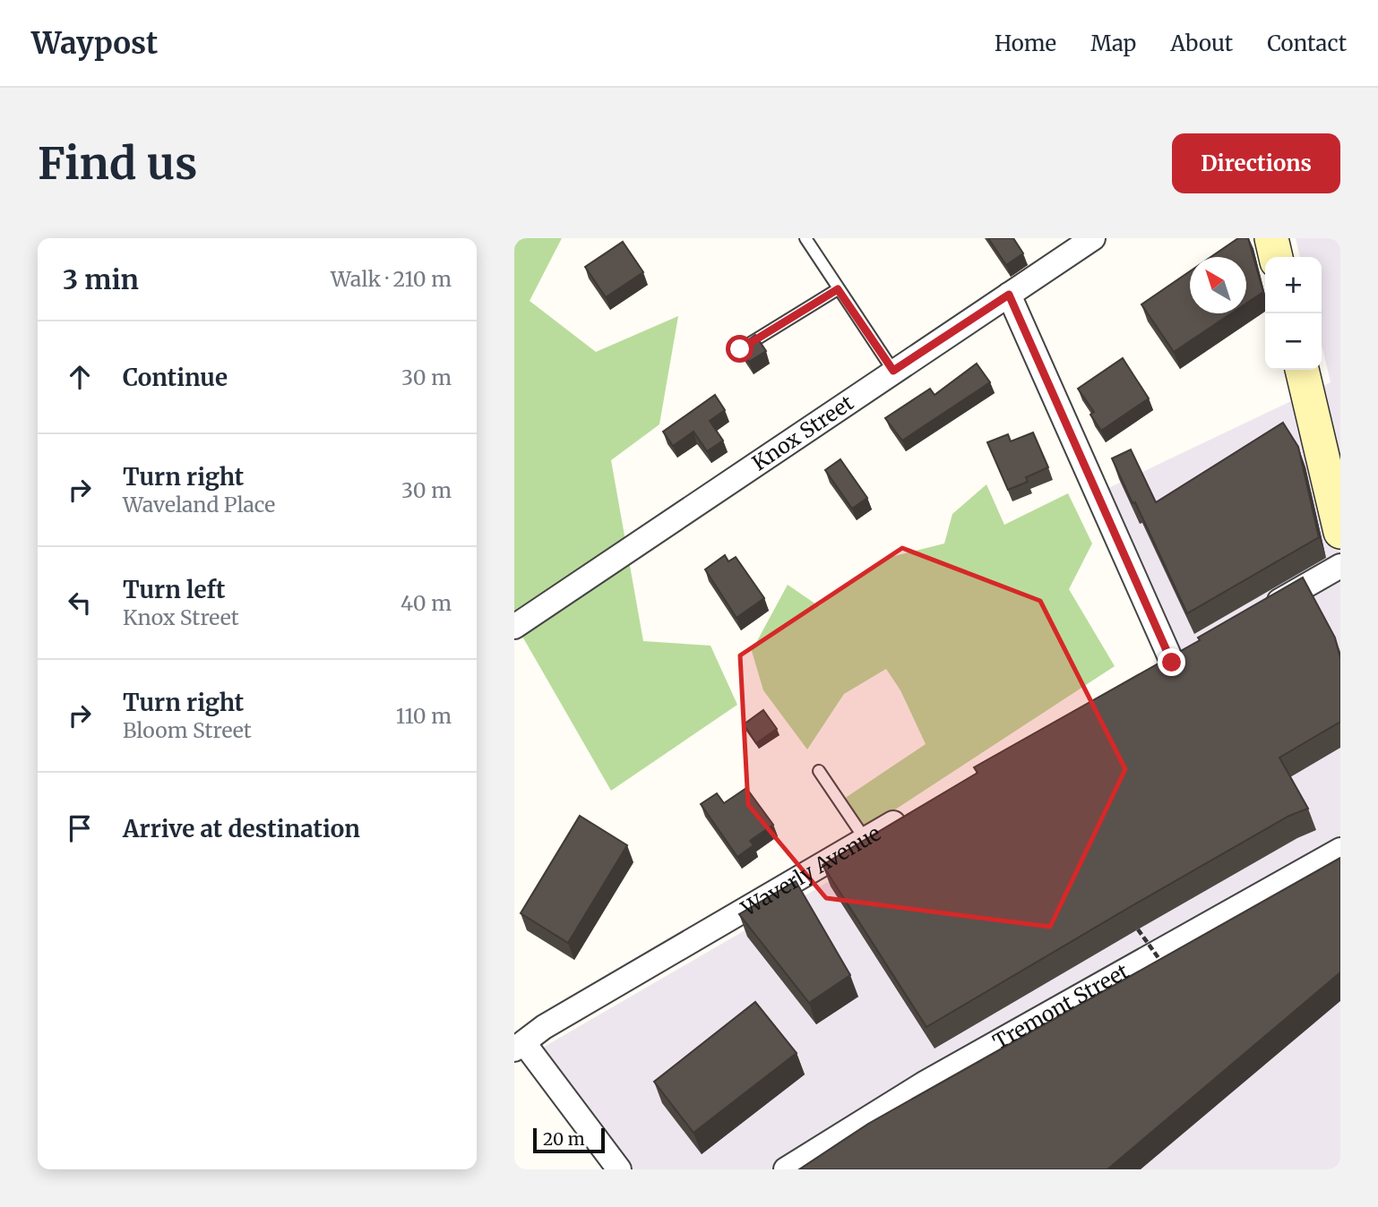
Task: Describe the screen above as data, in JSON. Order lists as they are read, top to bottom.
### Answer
{
  "streets": {
    "street": ["Knox Street", "Waverly Avenue", "Tremont Street"]
  },
  "scale_bar": "20 m",
  "north": "top left",
  "page": {
    "header": "Waypost",
    "nav": [
      "Home",
      "Map",
      "About",
      "Contact"
    ],
    "buttons": "Directions",
    "title": "Find us",
    "heading": ["3 min", "Walk · 210 m"],
    "map_buttons": ["+", "−"],
    "list": [
      ["Continue", "30 m"],
      ["Turn right", "Waveland Place", "30 m"],
      ["Turn left", "Knox Street", "40 m"],
      ["Turn right", "Bloom Street", "110 m"],
      "Arrive at destination"
    ],
    "scale": "20 m"
  }
}
